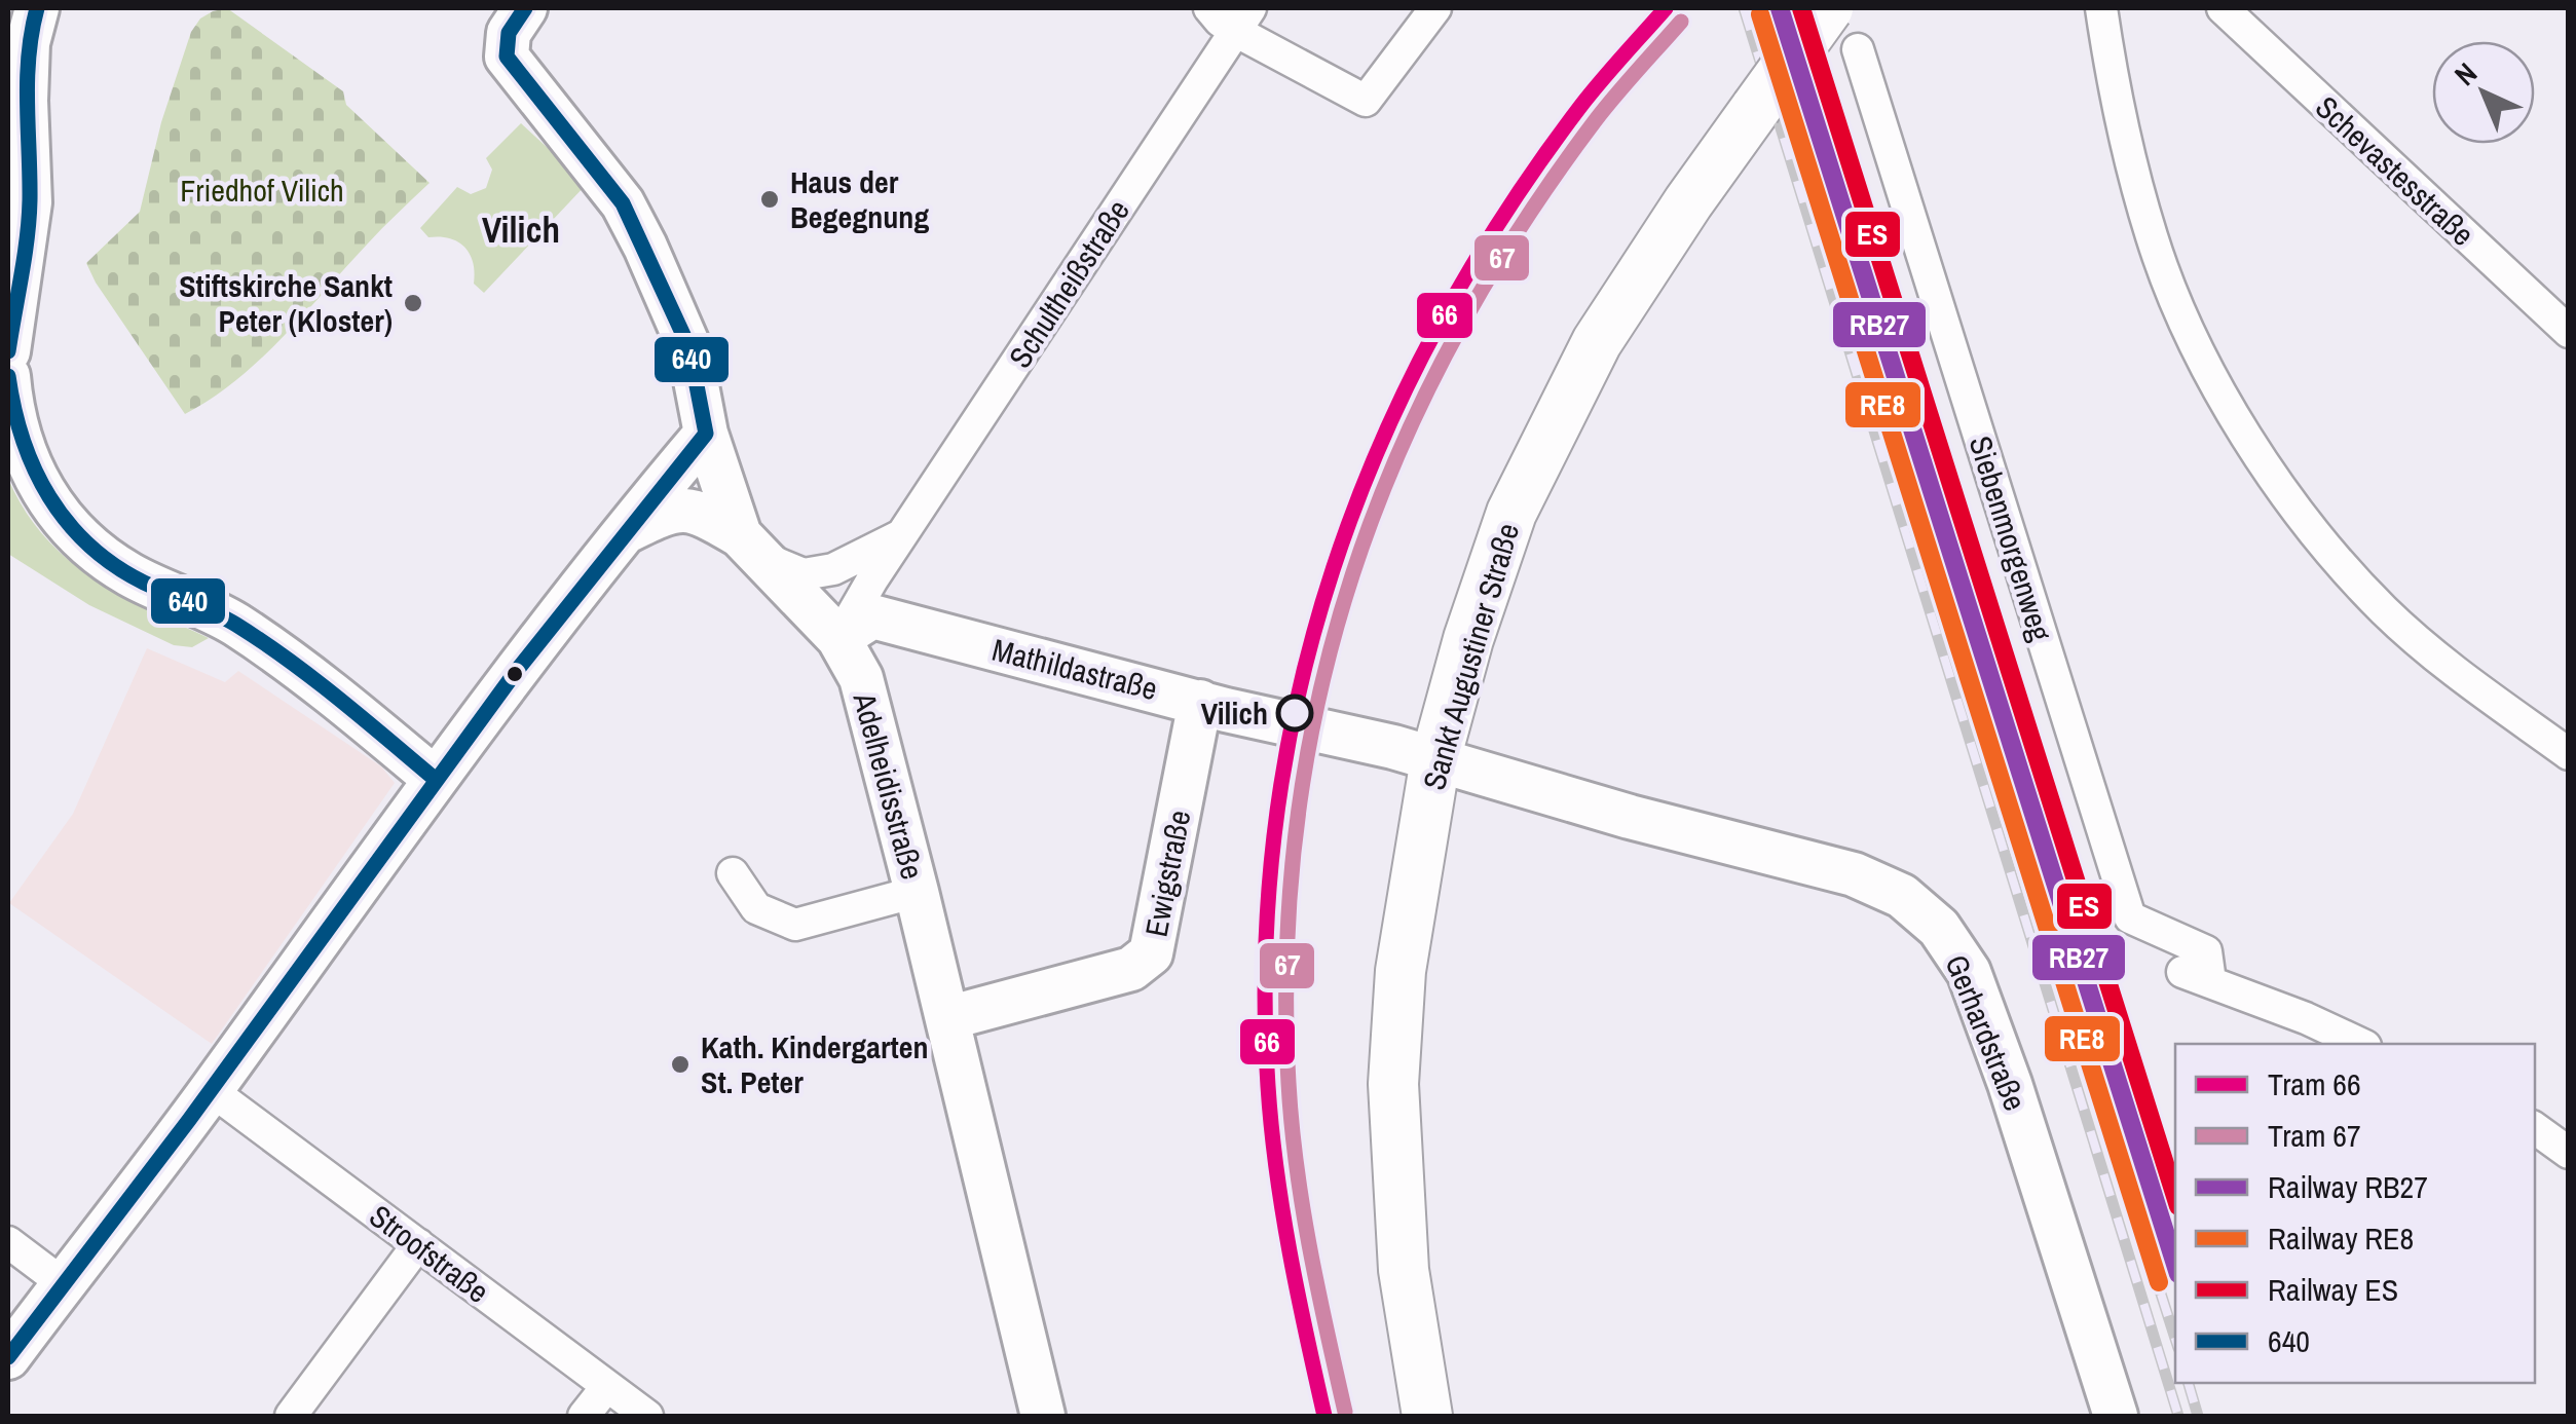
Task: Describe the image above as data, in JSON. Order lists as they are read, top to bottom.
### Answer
{
  "streets": {
    "main road": ["Sankt Augustiner Straße"],
    "street": [
      "Schevastesstraße",
      "Schultheißstraße",
      "Siebenmorgenweg",
      "Mathildastraße",
      "Adelheidisstraße",
      "Ewigstraße",
      "Gerhardstraße",
      "Stroofstraße"
    ]
  },
  "crossings": [
    ["Schultheißstraße", "Mathildastraße"],
    ["Schultheißstraße", "Adelheidisstraße"],
    ["Sankt Augustiner Straße", "Mathildastraße"],
    ["Sankt Augustiner Straße", "Gerhardstraße"],
    ["Mathildastraße", "Adelheidisstraße"],
    ["Mathildastraße", "Ewigstraße"],
    ["Mathildastraße", "Gerhardstraße"],
    ["Adelheidisstraße", "Ewigstraße"]
  ],
  "districts": ["Vilich"],
  "parks": ["Friedhof Vilich"],
  "places": [
    "Haus der Begegnung",
    "Stiftskirche Sankt Peter (Kloster)",
    "Vilich",
    "Kath. Kindergarten St. Peter"
  ],
  "lines": [
    "tram line 66",
    "rail line RB27",
    "rail line ES",
    "transit line 640",
    "rail line RE8",
    "tram line 67"
  ],
  "legend": [
    "Tram 66",
    "Tram 67",
    "Railway RB27",
    "Railway RE8",
    "Railway ES",
    "640"
  ],
  "north": "top left"
}
